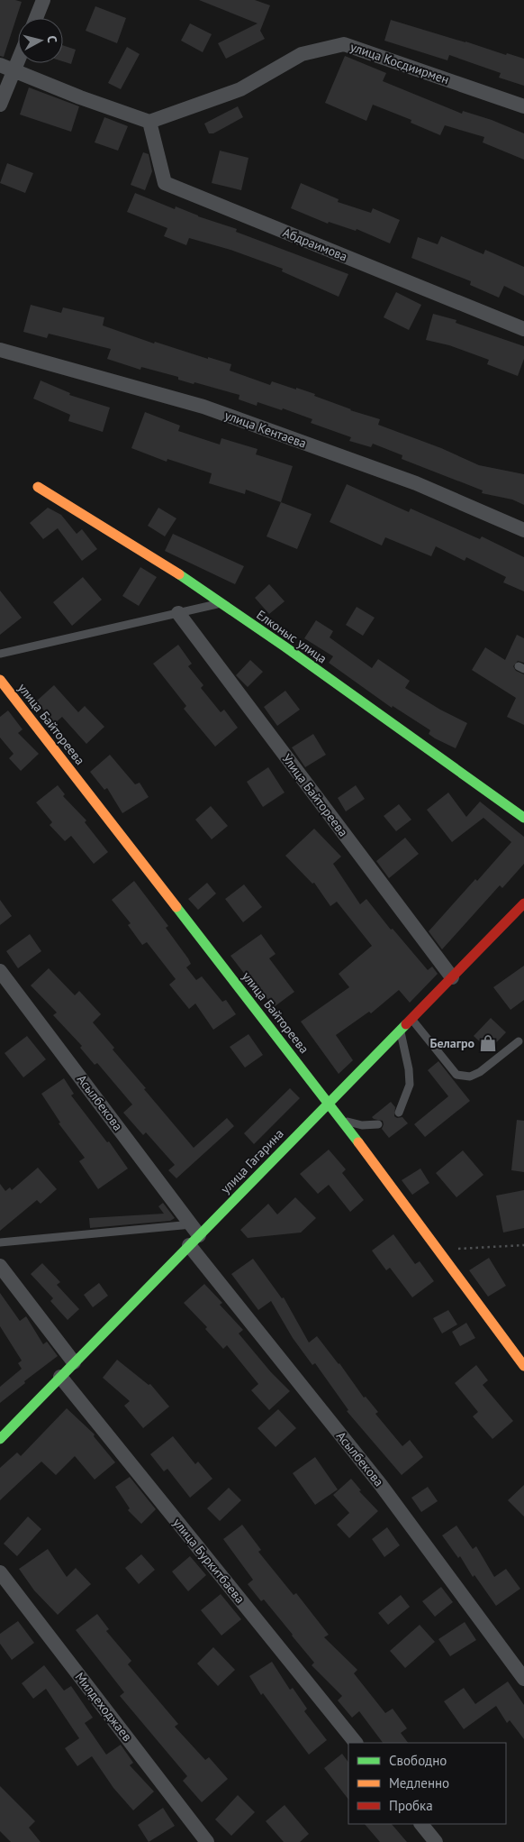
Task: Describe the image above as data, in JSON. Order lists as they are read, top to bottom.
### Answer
{
  "streets": {
    "street": [
      "улица Косдиирмен",
      "Абдраимова",
      "улица Кентаева",
      "Елконыс улица",
      "улица Байтореева",
      "Улица Байтореева",
      "Асылбекова",
      "улица Гагарина",
      "улица Буркитбаева",
      "Милдеходжаев"
    ]
  },
  "crossings": [
    ["улица Косдиирмен", "Абдраимова"],
    ["улица Байтореева", "улица Гагарина"],
    ["Улица Байтореева", "улица Гагарина"],
    ["Асылбекова", "улица Гагарина"],
    ["улица Гагарина", "улица Буркитбаева"]
  ],
  "places": {
    "shop": ["Белагро"]
  },
  "legend": ["Свободно", "Медленно", "Пробка"],
  "north": "right"
}
